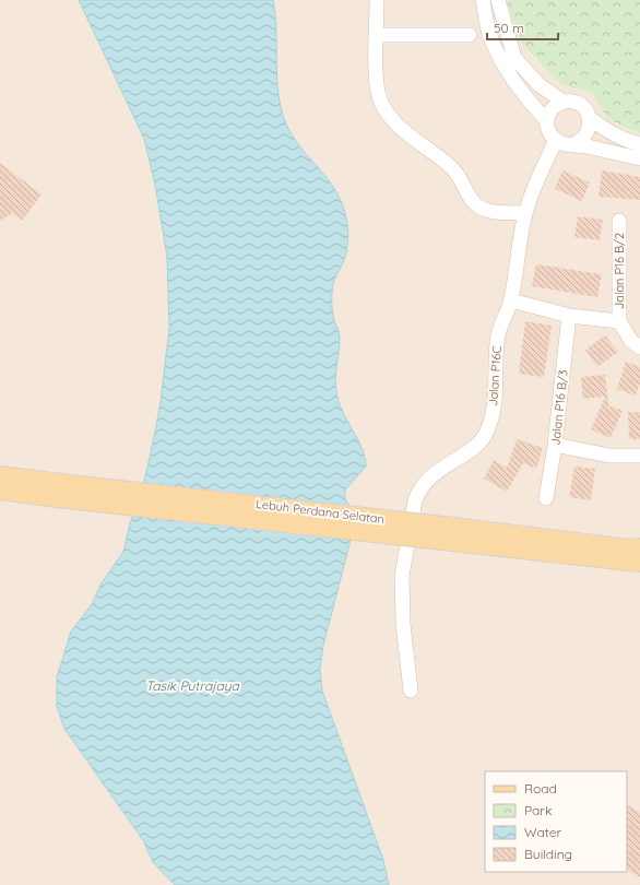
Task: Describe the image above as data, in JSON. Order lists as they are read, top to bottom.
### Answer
{
  "streets": {
    "main road": ["Lebuh Perdana Selatan"],
    "street": ["Jalan P16 B/2", "Jalan P16C", "Jalan P16 B/3"]
  },
  "water": ["Tasik Putrajaya"],
  "legend": [
    "Road",
    "Park",
    "Water",
    "Building"
  ],
  "scale_bar": "50 m"
}
